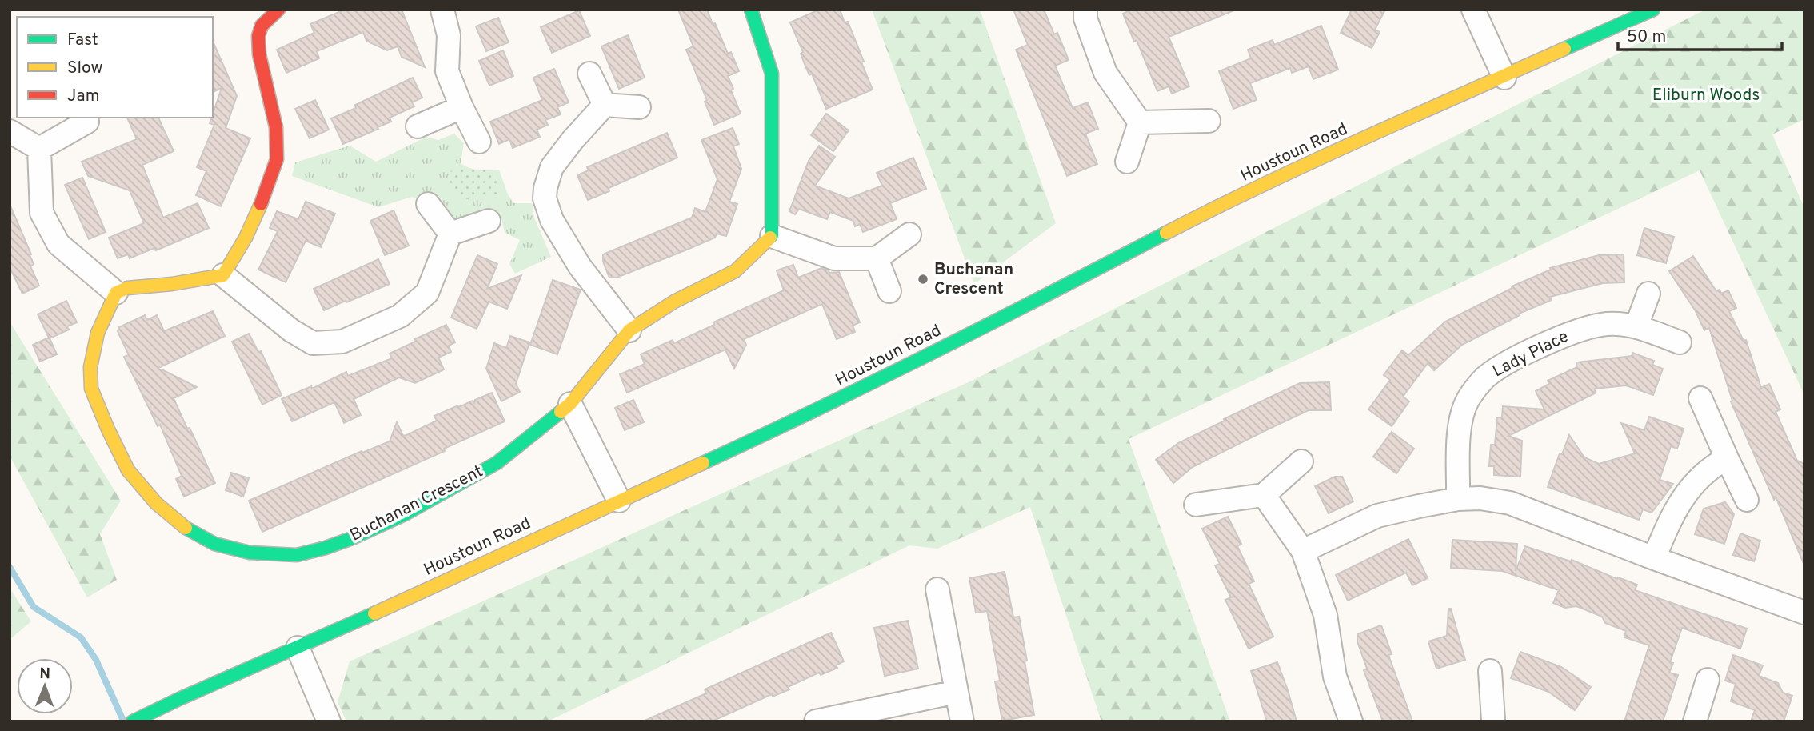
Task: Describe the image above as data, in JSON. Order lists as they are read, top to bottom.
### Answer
{
  "streets": {
    "street": ["Houstoun Road", "Lady Place", "Buchanan Crescent"]
  },
  "parks": ["Eliburn Woods"],
  "places": ["Buchanan Crescent"],
  "legend": ["Fast", "Slow", "Jam"],
  "scale_bar": "50 m",
  "north": "top"
}
